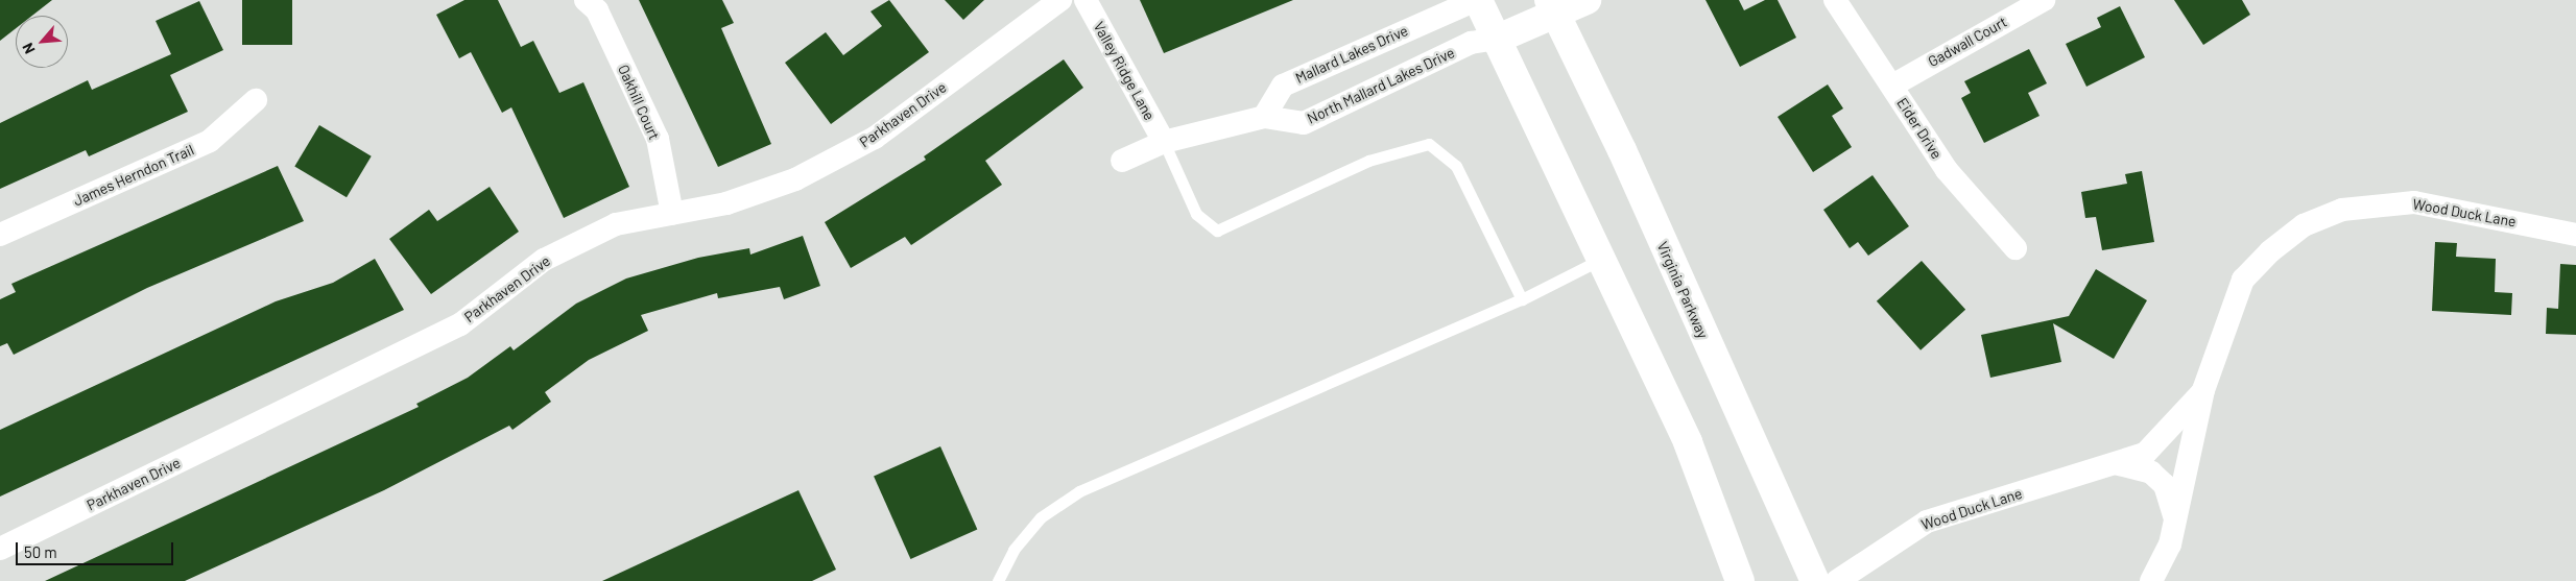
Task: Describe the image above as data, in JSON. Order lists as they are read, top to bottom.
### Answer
{
  "streets": {
    "main road": ["Virginia Parkway"],
    "street": [
      "Gadwall Court",
      "Mallard Lakes Drive",
      "Valley Ridge Lane",
      "North Mallard Lakes Drive",
      "Oakhill Court",
      "Parkhaven Drive",
      "Eider Drive",
      "James Herndon Trail",
      "Wood Duck Lane"
    ]
  },
  "crossings": [
    ["Gadwall Court", "Eider Drive"],
    ["Mallard Lakes Drive", "North Mallard Lakes Drive"],
    ["Oakhill Court", "Parkhaven Drive"]
  ],
  "scale_bar": "50 m",
  "north": "bottom left"
}
